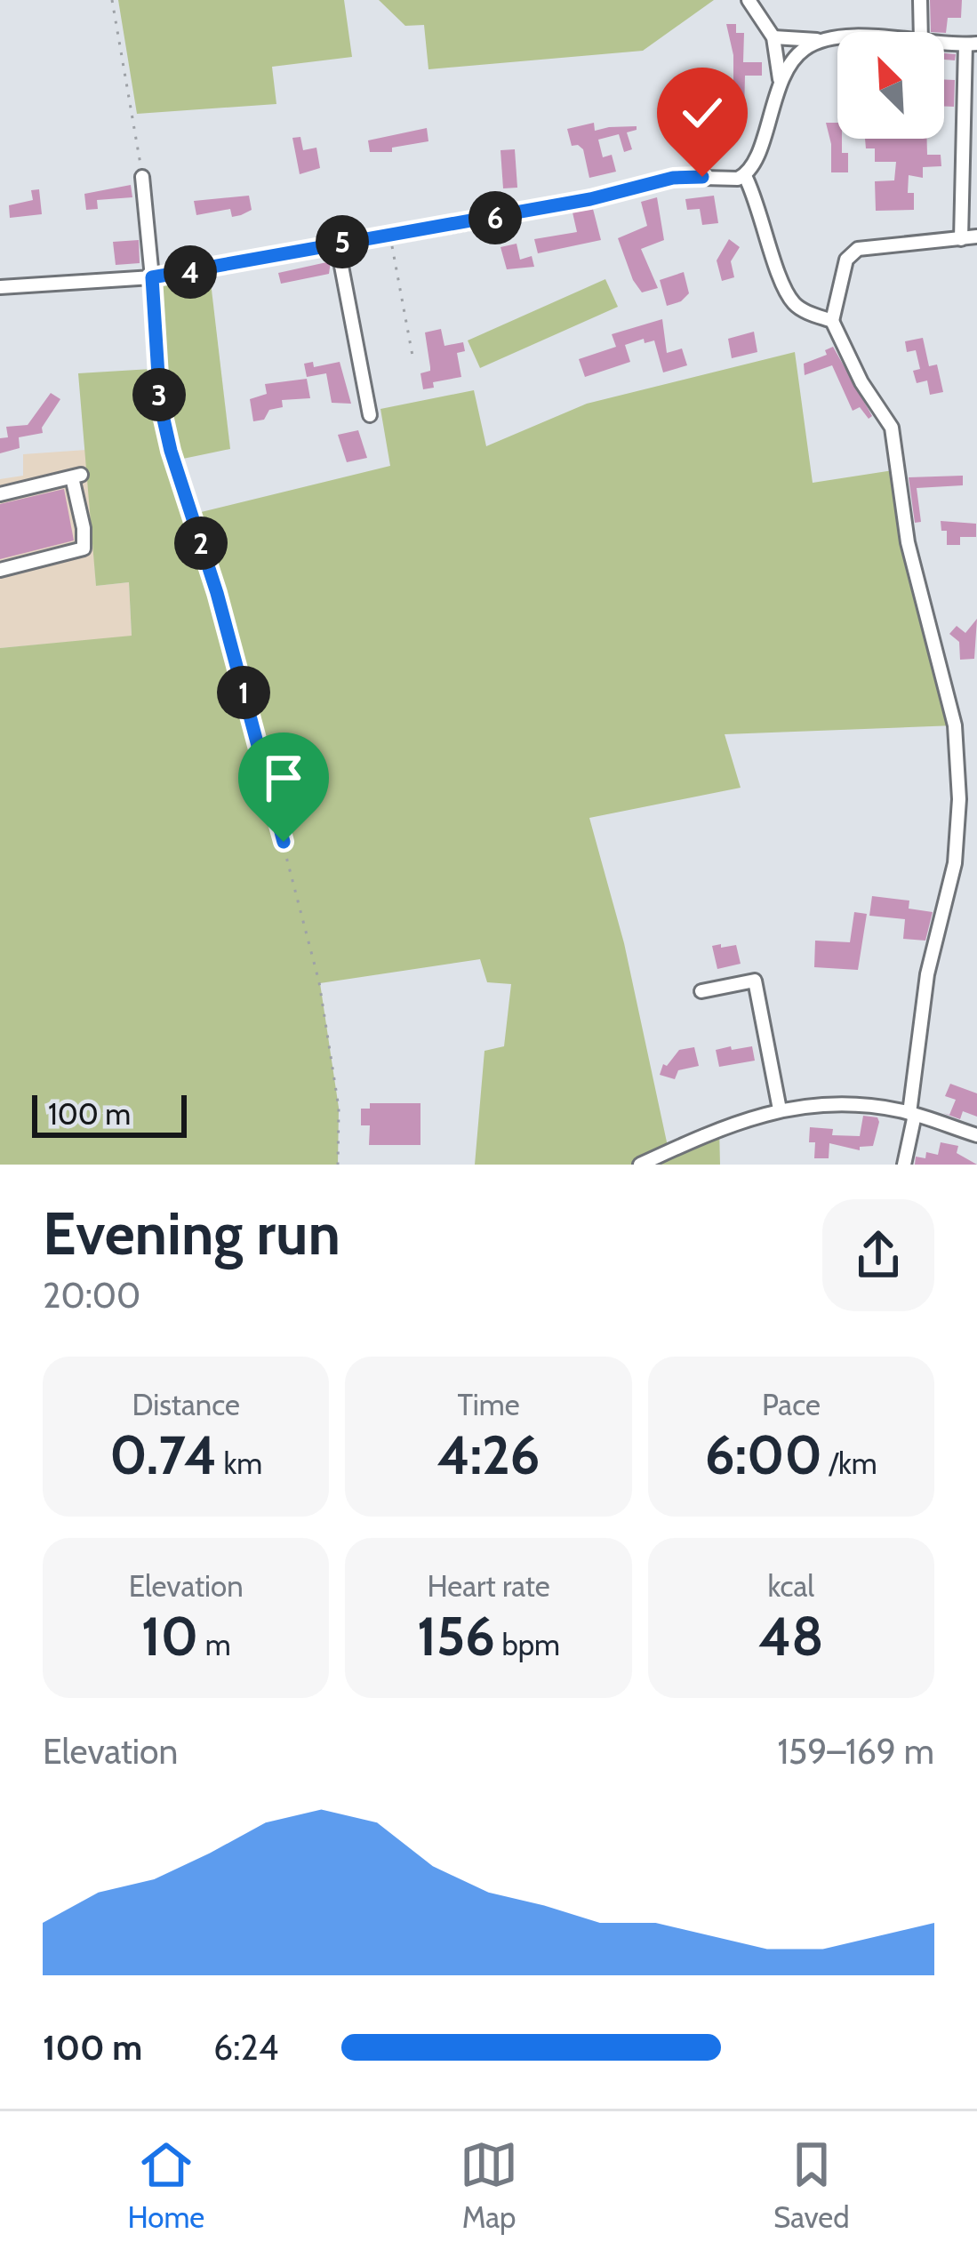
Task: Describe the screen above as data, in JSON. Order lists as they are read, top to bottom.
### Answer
{
  "scale_bar": "100 m",
  "north": "top left",
  "page": {
    "pins": [
      "6",
      "5",
      "4",
      "3",
      "2",
      "1"
    ],
    "scale": "100 m",
    "heading": ["Evening run", "20:00"],
    "stats": [
      ["Distance", "0.74 km"],
      ["Time", "4:26"],
      ["Pace", "6:00 /km"],
      ["Elevation", "10 m"],
      ["Heart rate", "156 bpm"],
      ["kcal", "48"]
    ],
    "chart": ["Elevation", "159–169 m"],
    "list": [
      {
        "name": "100 m",
        "note": "6:24"
      }
    ],
    "tabs": ["Home", "Map", "Saved"]
  }
}
